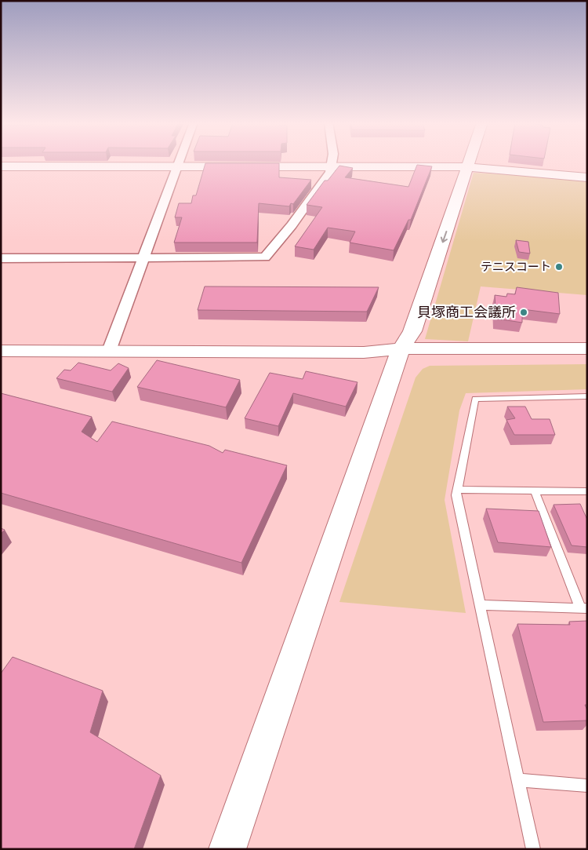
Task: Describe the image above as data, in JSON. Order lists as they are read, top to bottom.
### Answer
{
  "places": ["テニスコート", "貝塚商工会議所"]
}
